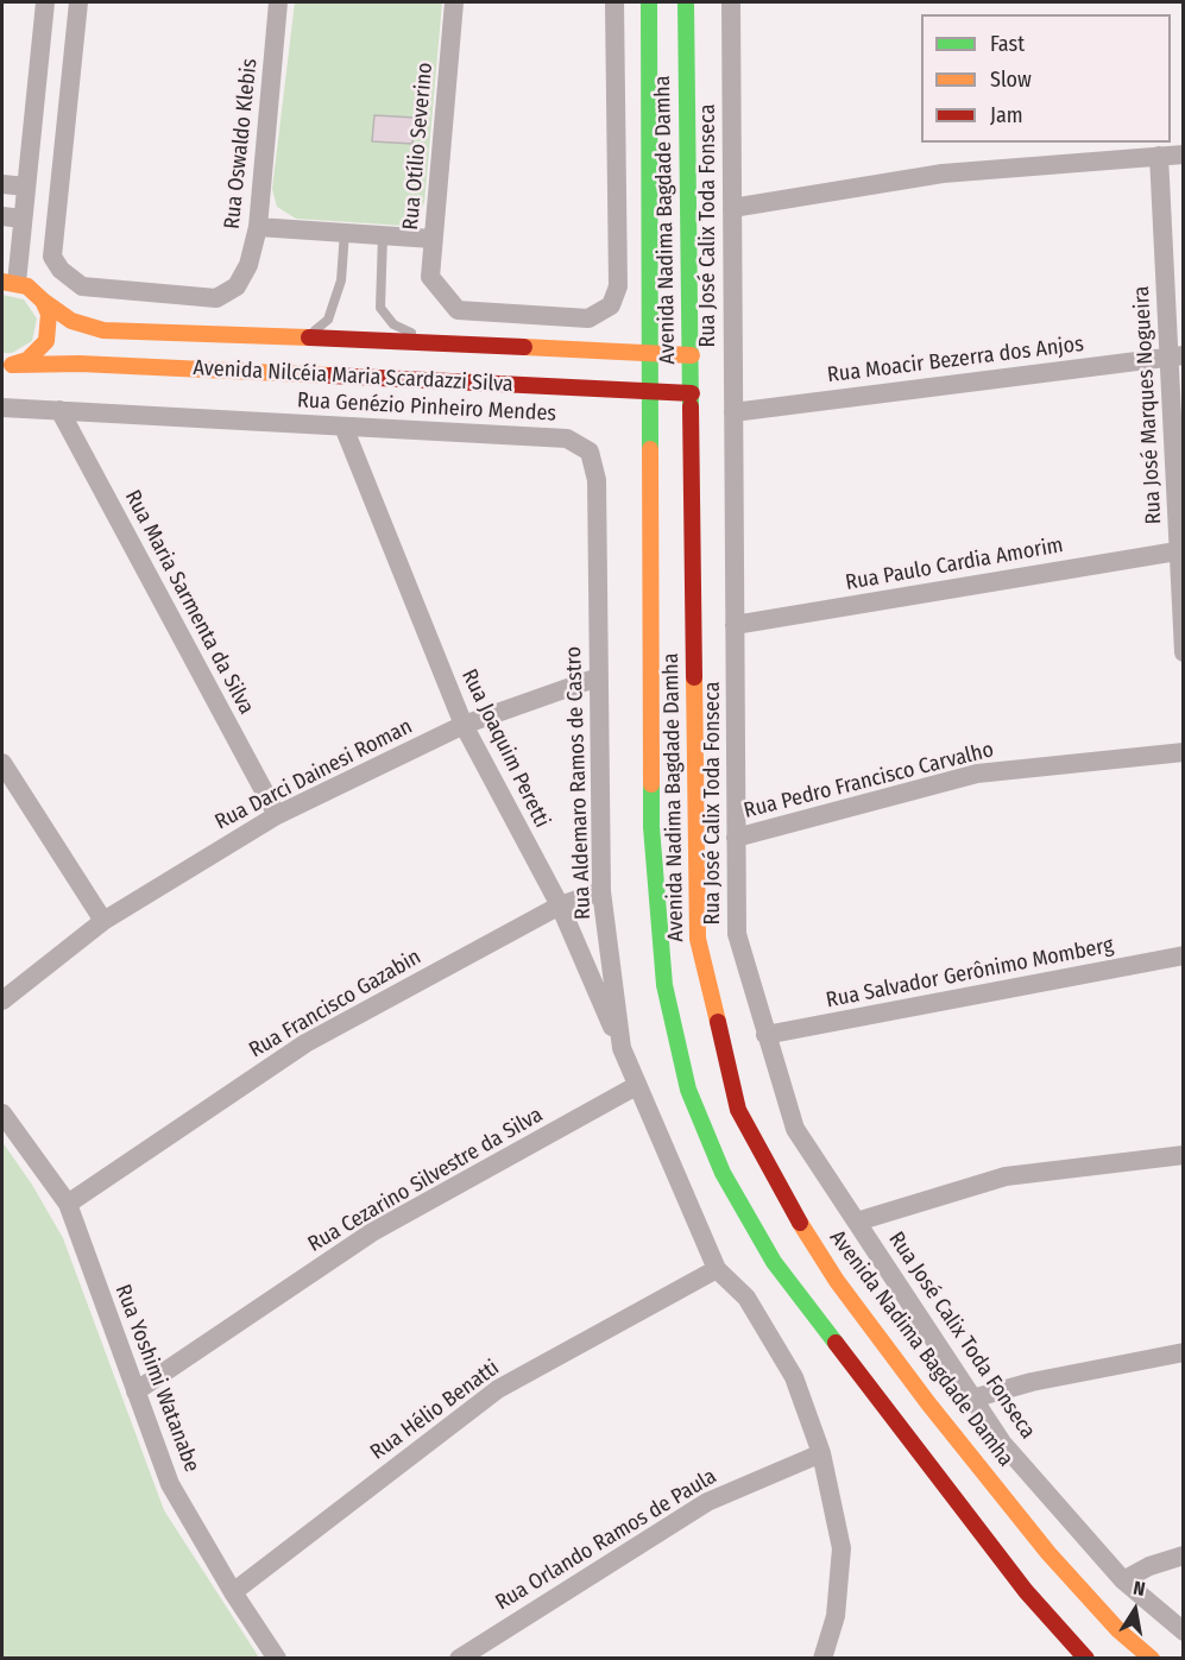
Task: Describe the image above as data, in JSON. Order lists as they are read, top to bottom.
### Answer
{
  "streets": {
    "street": [
      "Rua Oswaldo Klebis",
      "Rua Otílio Severino",
      "Avenida Nadima Bagdade Damha",
      "Rua José Calix Toda Fonseca",
      "Rua Moacir Bezerra dos Anjos",
      "Avenida Nilcéia Maria Scardazzi Silva",
      "Rua José Marques Nogueira",
      "Rua Genézio Pinheiro Mendes",
      "Rua Paulo Cardia Amorim",
      "Rua Maria Sarmenta da Silva",
      "Rua Joaquim Peretti",
      "Rua Darci Dainesi Roman",
      "Rua Pedro Francisco Carvalho",
      "Rua Aldemaro Ramos de Castro",
      "Rua Salvador Gerônimo Momberg",
      "Rua Francisco Gazabin",
      "Rua Cezarino Silvestre da Silva",
      "Rua Yoshimi Watanabe",
      "Rua Hélio Benatti",
      "Rua Orlando Ramos de Paula"
    ]
  },
  "crossings": [
    ["Avenida Nadima Bagdade Damha", "Avenida Nilcéia Maria Scardazzi Silva"],
    ["Rua José Calix Toda Fonseca", "Rua Moacir Bezerra dos Anjos"],
    ["Rua José Calix Toda Fonseca", "Rua Paulo Cardia Amorim"],
    ["Rua José Calix Toda Fonseca", "Rua Pedro Francisco Carvalho"],
    ["Rua José Calix Toda Fonseca", "Rua Salvador Gerônimo Momberg"],
    ["Rua Moacir Bezerra dos Anjos", "Rua José Marques Nogueira"],
    ["Rua José Marques Nogueira", "Rua Paulo Cardia Amorim"],
    ["Rua Genézio Pinheiro Mendes", "Rua Maria Sarmenta da Silva"],
    ["Rua Genézio Pinheiro Mendes", "Rua Joaquim Peretti"],
    ["Rua Genézio Pinheiro Mendes", "Rua Aldemaro Ramos de Castro"],
    ["Rua Maria Sarmenta da Silva", "Rua Darci Dainesi Roman"],
    ["Rua Joaquim Peretti", "Rua Darci Dainesi Roman"],
    ["Rua Joaquim Peretti", "Rua Aldemaro Ramos de Castro"],
    ["Rua Joaquim Peretti", "Rua Francisco Gazabin"],
    ["Rua Darci Dainesi Roman", "Rua Aldemaro Ramos de Castro"],
    ["Rua Aldemaro Ramos de Castro", "Rua Francisco Gazabin"],
    ["Rua Aldemaro Ramos de Castro", "Rua Cezarino Silvestre da Silva"],
    ["Rua Aldemaro Ramos de Castro", "Rua Hélio Benatti"],
    ["Rua Aldemaro Ramos de Castro", "Rua Orlando Ramos de Paula"],
    ["Rua Francisco Gazabin", "Rua Yoshimi Watanabe"],
    ["Rua Cezarino Silvestre da Silva", "Rua Yoshimi Watanabe"],
    ["Rua Yoshimi Watanabe", "Rua Hélio Benatti"]
  ],
  "legend": ["Fast", "Slow", "Jam"],
  "north": "top"
}
